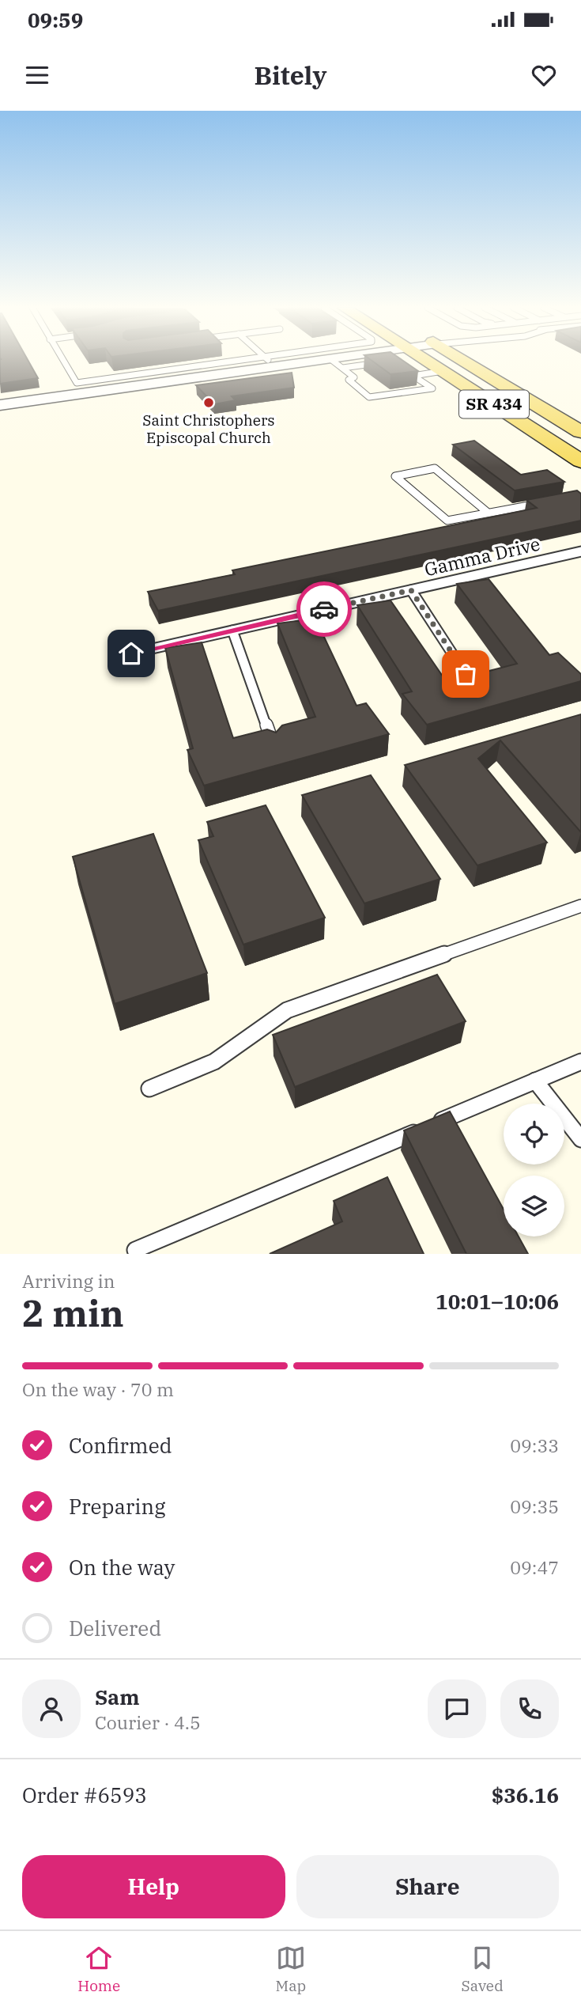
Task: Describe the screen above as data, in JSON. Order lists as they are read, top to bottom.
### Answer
{
  "streets": {
    "main road": ["SR 434"],
    "lane": ["Gamma Drive"]
  },
  "places": ["Saint Christophers Episcopal Church"],
  "page": {
    "status": "09:59",
    "header": "Bitely",
    "heading": ["2 min", "Arriving in", "10:01–10:06"],
    "panel": [
      "Sam",
      "Courier · 4.5",
      "Order #6593",
      "$36.16"
    ],
    "bar": "On the way · 70 m",
    "list": [
      ["Confirmed", "09:33"],
      ["Preparing", "09:35"],
      ["On the way", "09:47"],
      "Delivered"
    ],
    "buttons": ["Help", "Share"],
    "tabs": ["Home", "Map", "Saved"]
  }
}
